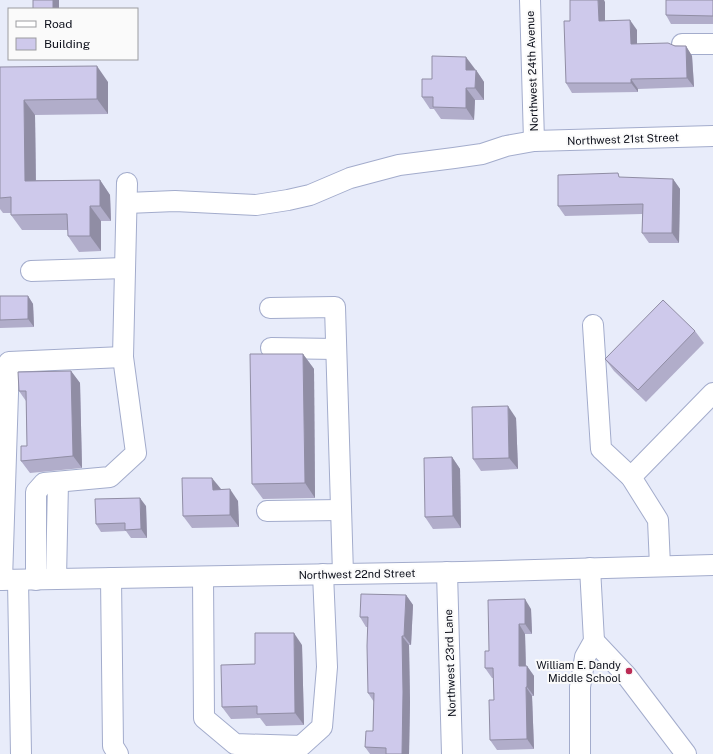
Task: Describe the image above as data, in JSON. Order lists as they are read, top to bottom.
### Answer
{
  "streets": {
    "street": [
      "Northwest 24th Avenue",
      "Northwest 21st Street",
      "Northwest 22nd Street",
      "Northwest 23rd Lane"
    ]
  },
  "crossings": [
    ["Northwest 24th Avenue", "Northwest 21st Street"],
    ["Northwest 22nd Street", "Northwest 23rd Lane"]
  ],
  "places": ["William E. Dandy Middle School"],
  "legend": ["Road", "Building"]
}
